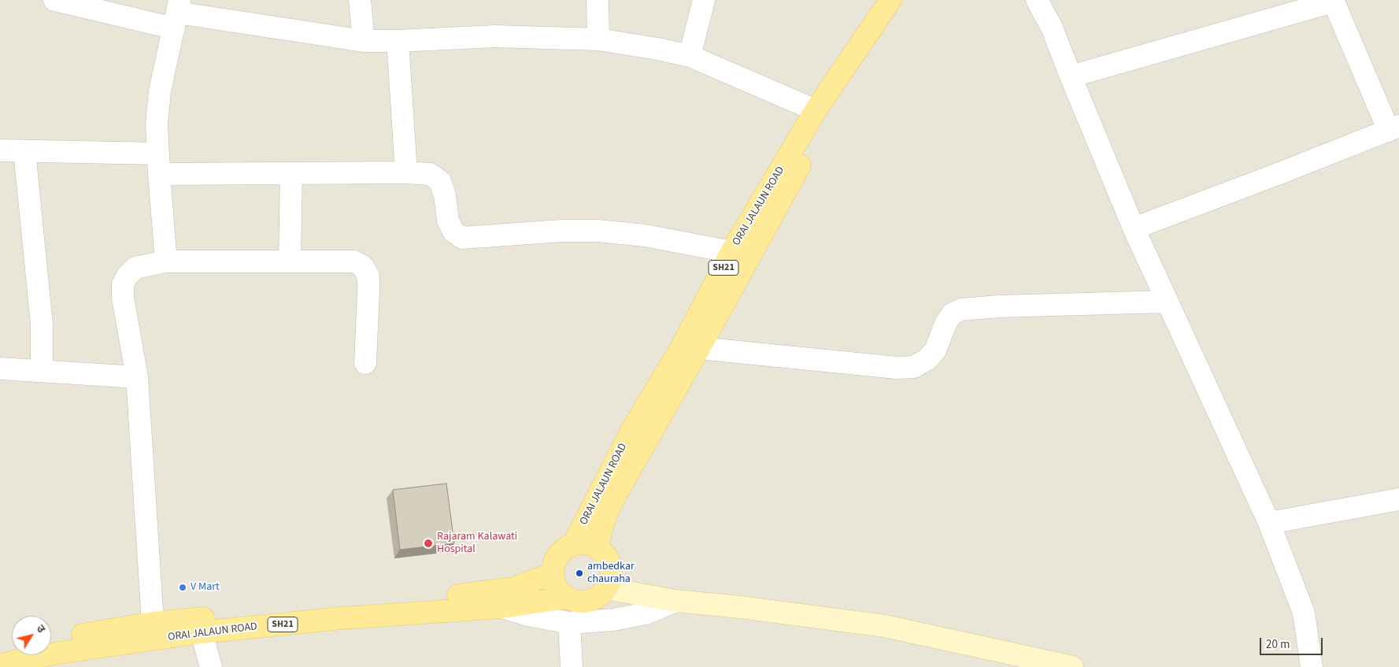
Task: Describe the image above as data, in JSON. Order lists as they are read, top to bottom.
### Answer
{
  "streets": {
    "main road": ["ORAI JALAUN ROAD", "SH21"]
  },
  "places": ["Rajaram Kalawati Hospital", "ambedkar chauraha", "V Mart"],
  "scale_bar": "20 m",
  "north": "top right"
}
